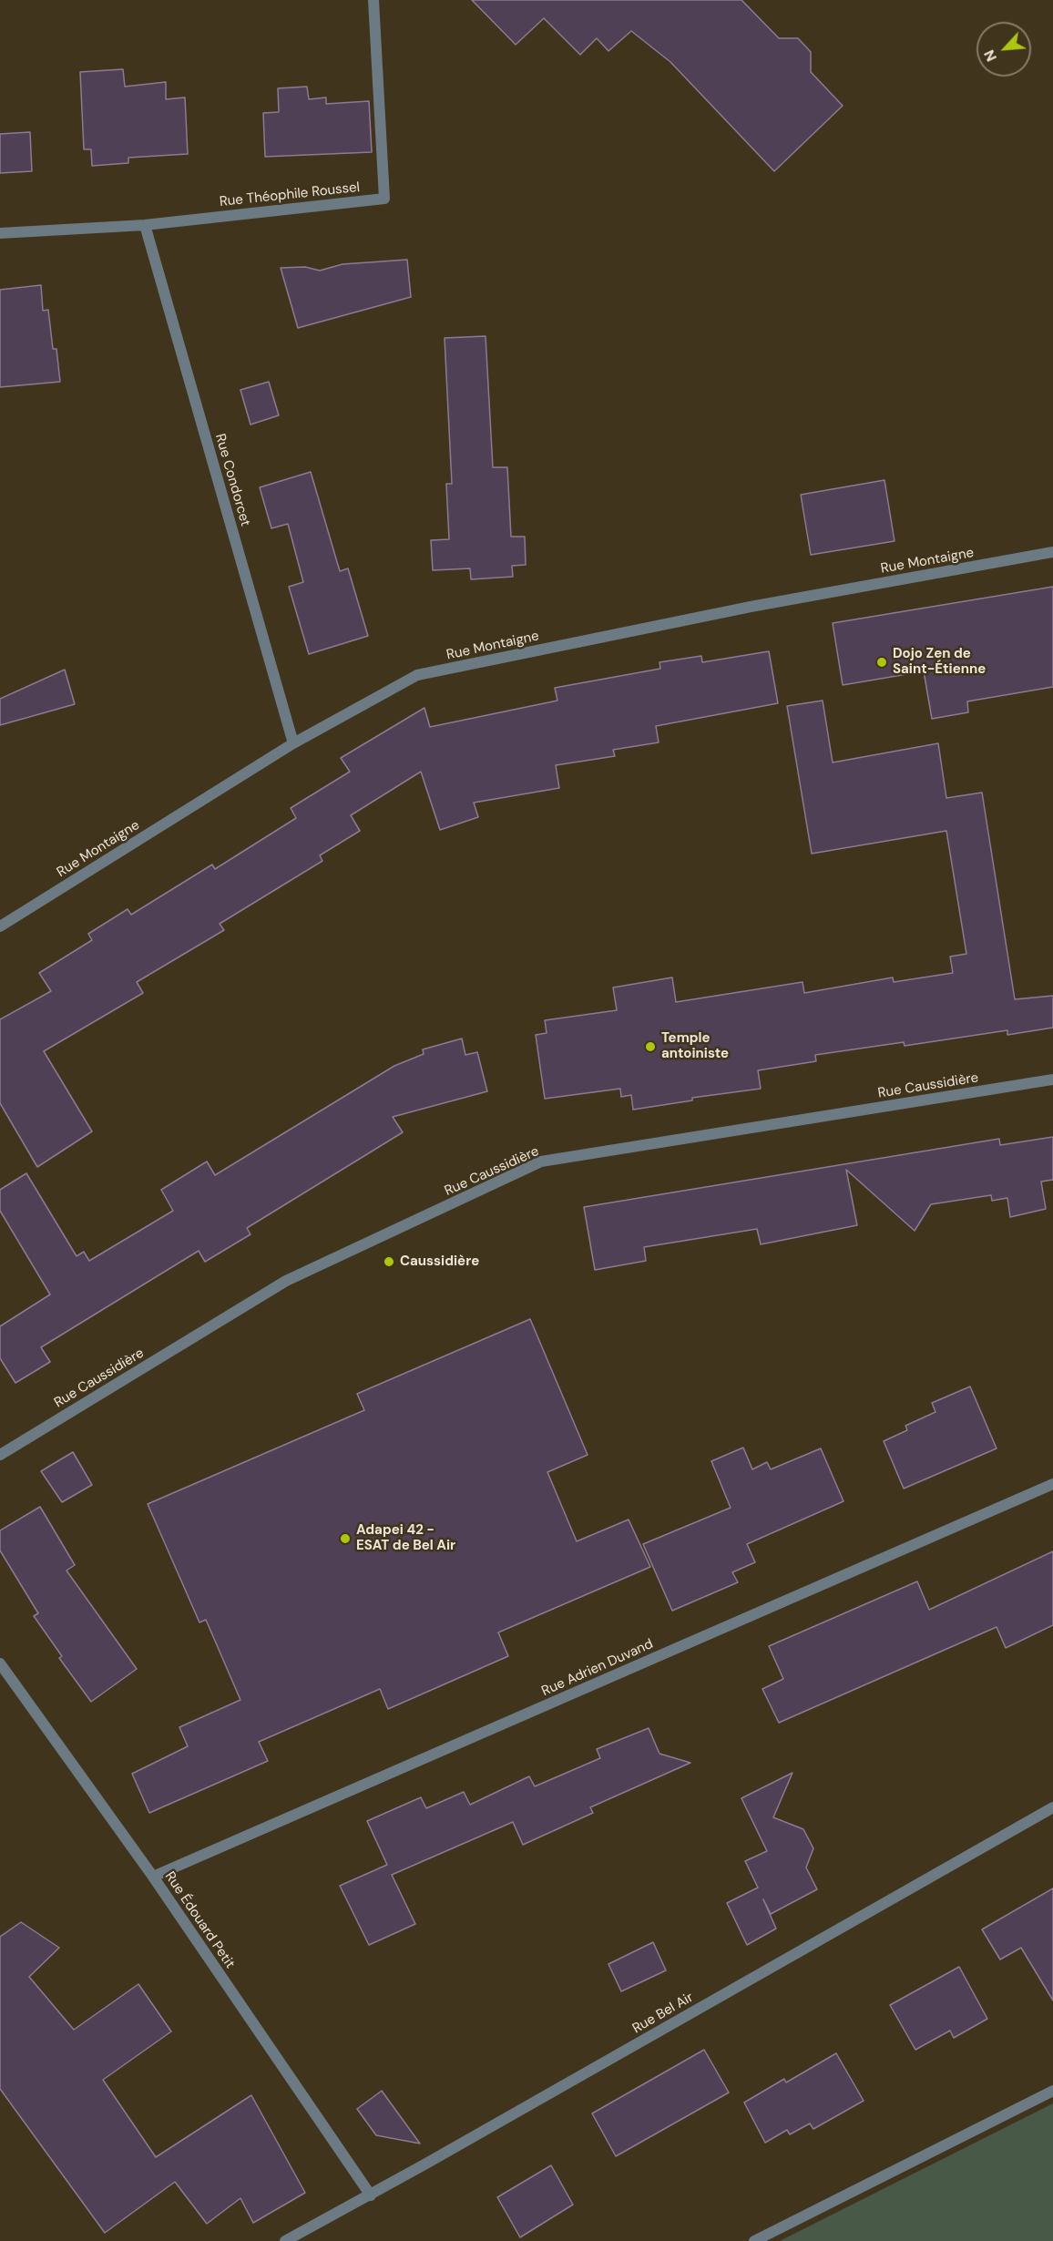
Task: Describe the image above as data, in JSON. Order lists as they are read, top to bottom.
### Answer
{
  "streets": {
    "street": [
      "Rue Théophile Roussel",
      "Rue Condorcet",
      "Rue Montaigne",
      "Rue Caussidière",
      "Rue Adrien Duvand",
      "Rue Édouard Petit",
      "Rue Bel Air"
    ]
  },
  "crossings": [
    ["Rue Théophile Roussel", "Rue Condorcet"],
    ["Rue Condorcet", "Rue Montaigne"],
    ["Rue Adrien Duvand", "Rue Édouard Petit"],
    ["Rue Édouard Petit", "Rue Bel Air"]
  ],
  "places": [
    "Dojo Zen de Saint-Étienne",
    "Temple antoiniste",
    "Caussidière",
    "Adapei 42 - ESAT de Bel Air"
  ],
  "north": "bottom left"
}
